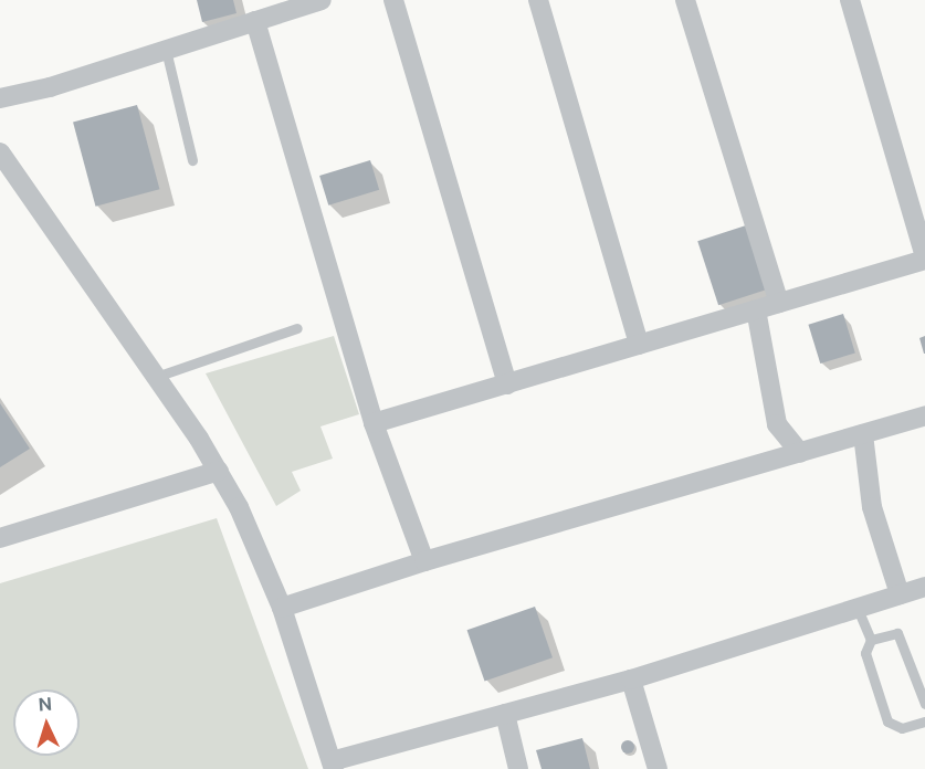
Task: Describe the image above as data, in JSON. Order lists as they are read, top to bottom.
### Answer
{
  "north": "top"
}
